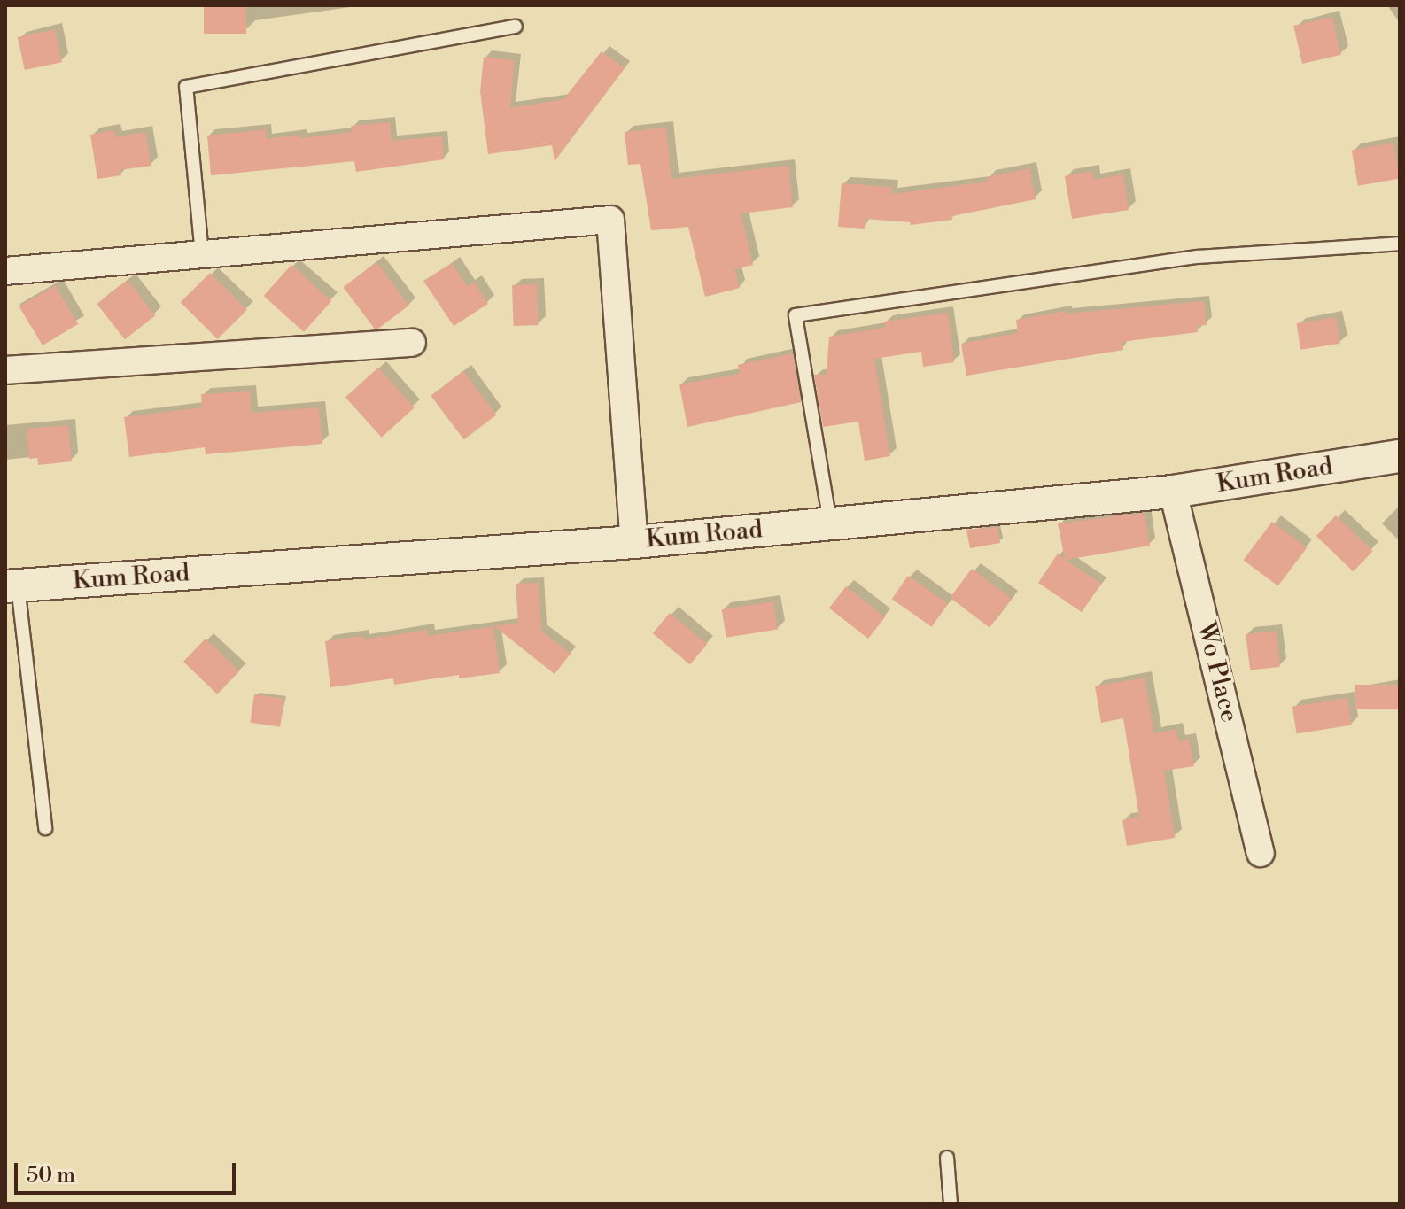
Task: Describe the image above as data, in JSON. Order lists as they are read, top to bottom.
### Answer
{
  "streets": {
    "street": ["Kum Road", "Wo Place"]
  },
  "crossings": [
    ["Kum Road", "Wo Place"]
  ],
  "scale_bar": "50 m"
}
